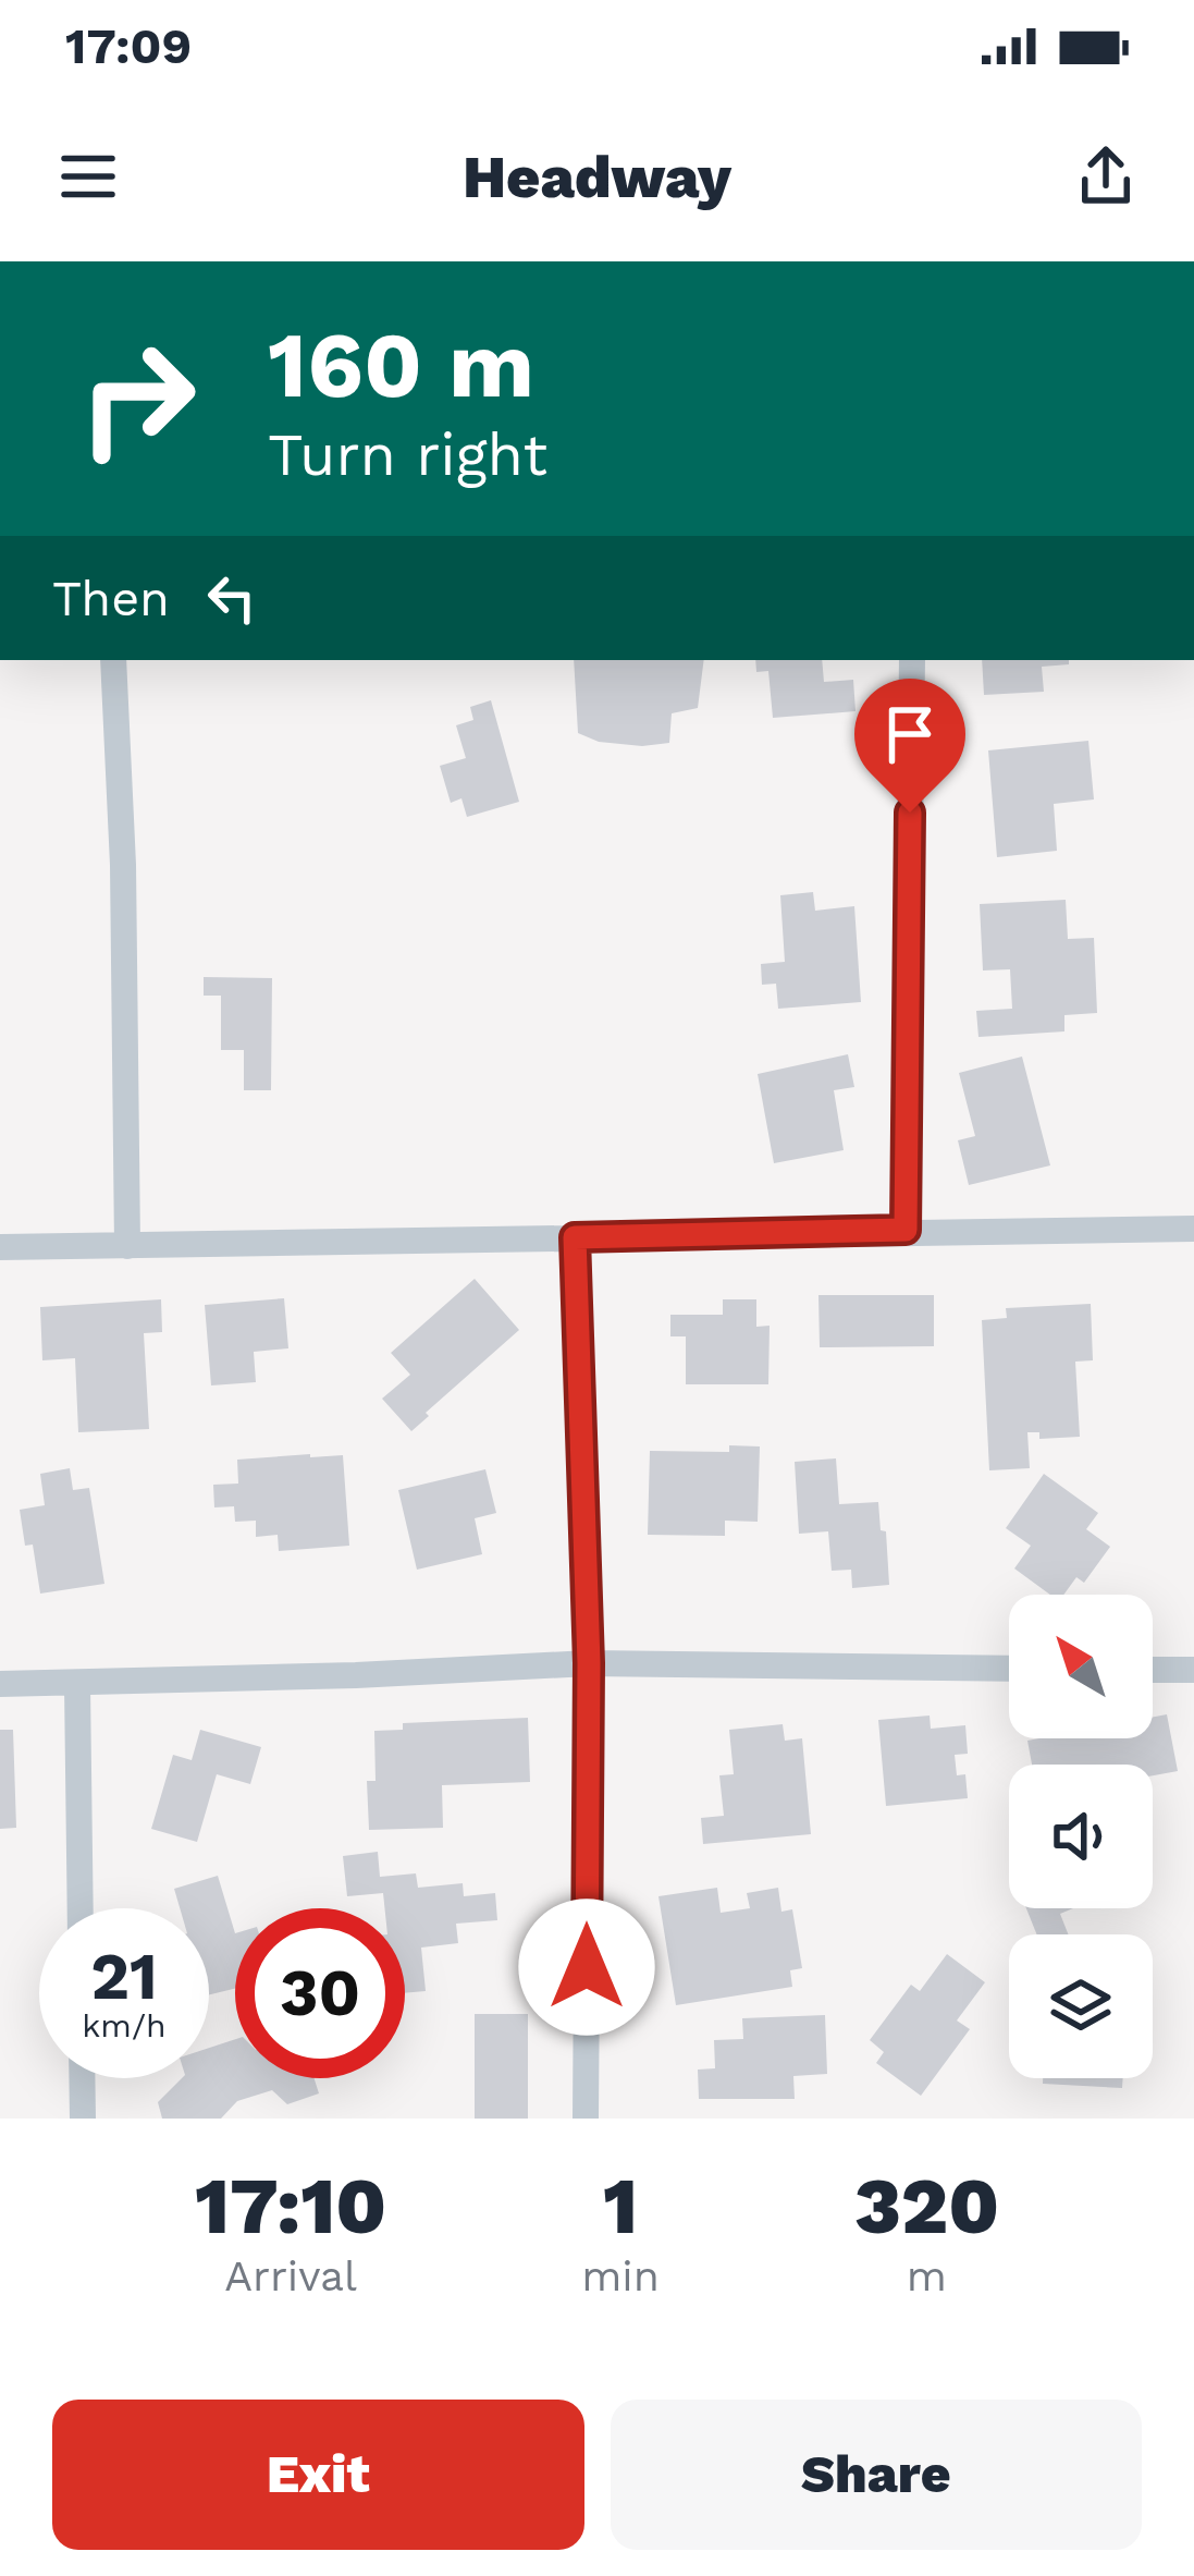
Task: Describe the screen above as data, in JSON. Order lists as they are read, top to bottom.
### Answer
{
  "north": "top left",
  "page": {
    "status": "17:09",
    "header": "Headway",
    "turn": ["160 m", "Turn right"],
    "then": "Then",
    "speed": "21 km/h",
    "limit": "30",
    "eta": [
      "17:10",
      "Arrival",
      "1",
      "min",
      "320",
      "m"
    ],
    "buttons": ["Exit", "Share"]
  }
}
